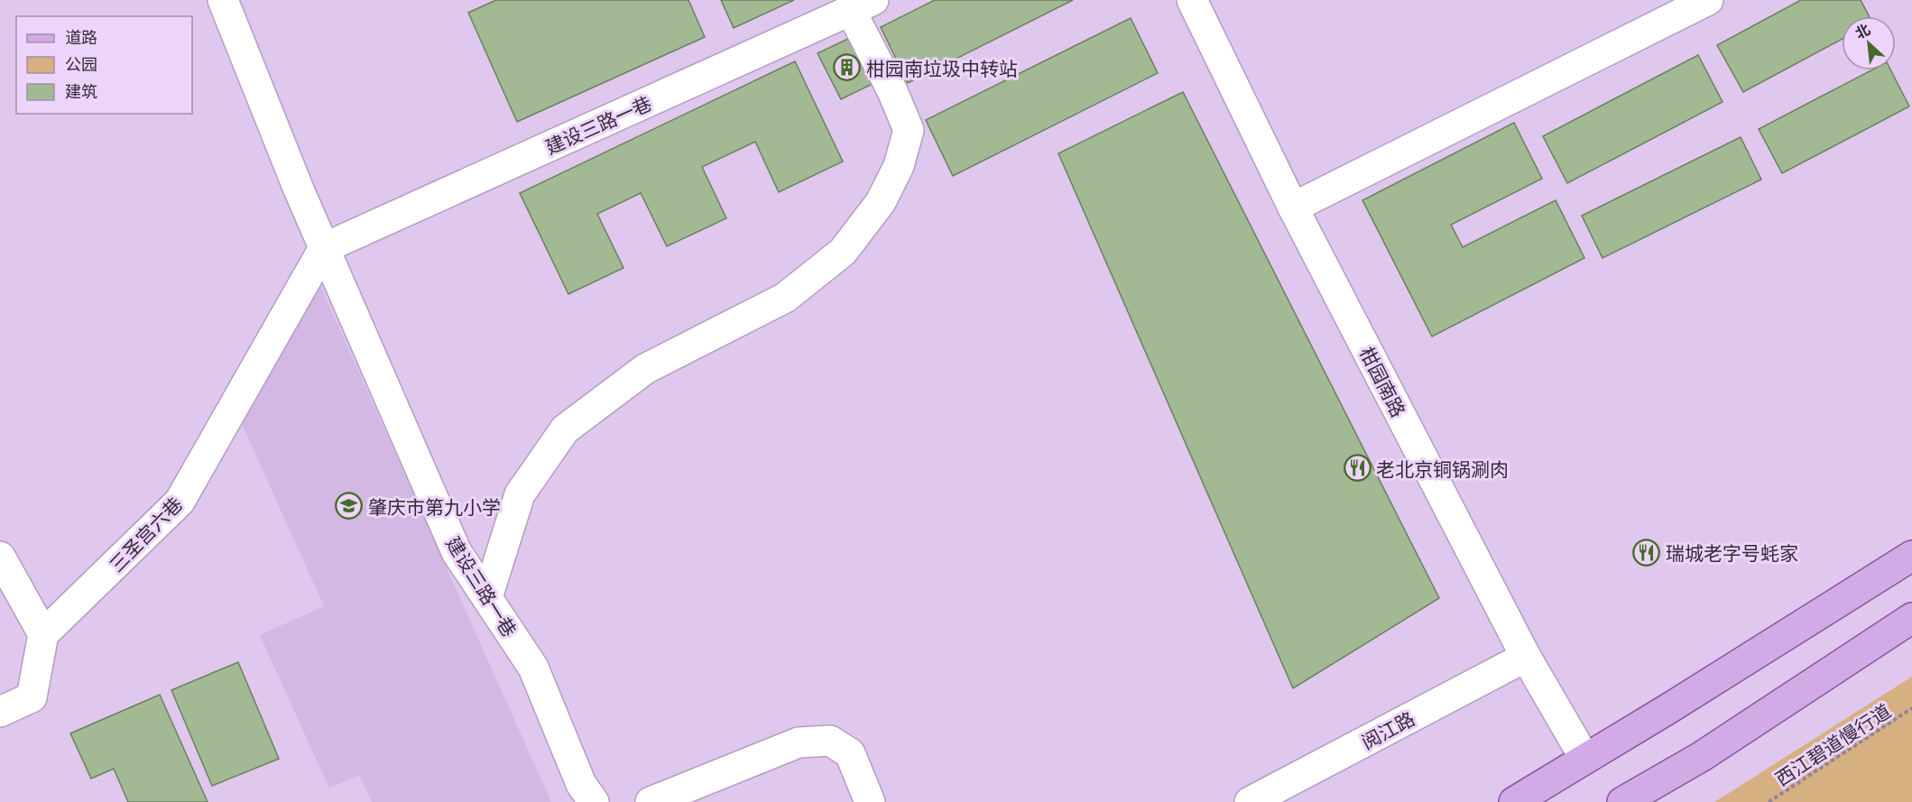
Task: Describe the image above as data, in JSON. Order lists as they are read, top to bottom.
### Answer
{
  "streets": {
    "street": [
      "建设三路一巷",
      "柑园南路",
      "三圣宫六巷",
      "阅江路"
    ],
    "path": ["西江碧道慢行道"]
  },
  "crossings": [
    ["建设三路一巷", "三圣宫六巷"],
    ["柑园南路", "阅江路"]
  ],
  "places": {
    "building": ["柑园南垃圾中转站"],
    "restaurant": ["老北京铜锅涮肉", "瑞城老字号蚝家"],
    "school or university": ["肇庆市第九小学"]
  },
  "legend": ["道路", "公园", "建筑"],
  "north": "top left"
}
